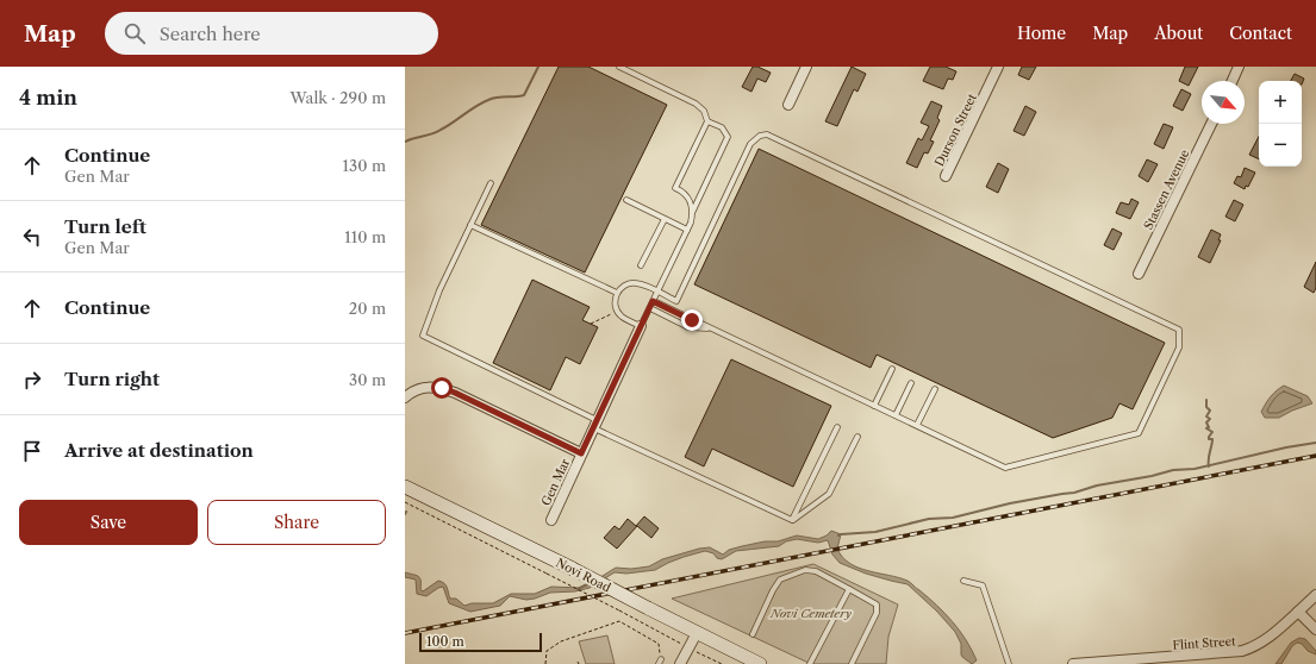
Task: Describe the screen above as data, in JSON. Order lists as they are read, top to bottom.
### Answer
{
  "streets": {
    "main road": ["Novi Road"],
    "street": [
      "Durson Street",
      "Stassen Avenue",
      "Gen Mar",
      "Flint Street"
    ]
  },
  "parks": ["Novi Cemetery"],
  "scale_bar": "100 m",
  "north": "bottom right",
  "page": {
    "header": "Map",
    "search": "Search here",
    "nav": [
      "Home",
      "Map",
      "About",
      "Contact"
    ],
    "heading": ["4 min", "Walk · 290 m"],
    "map_buttons": ["+", "−"],
    "list": [
      ["Continue", "Gen Mar", "130 m"],
      ["Turn left", "Gen Mar", "110 m"],
      ["Continue", "20 m"],
      ["Turn right", "30 m"],
      "Arrive at destination"
    ],
    "buttons": ["Save", "Share"],
    "scale": "100 m"
  }
}
